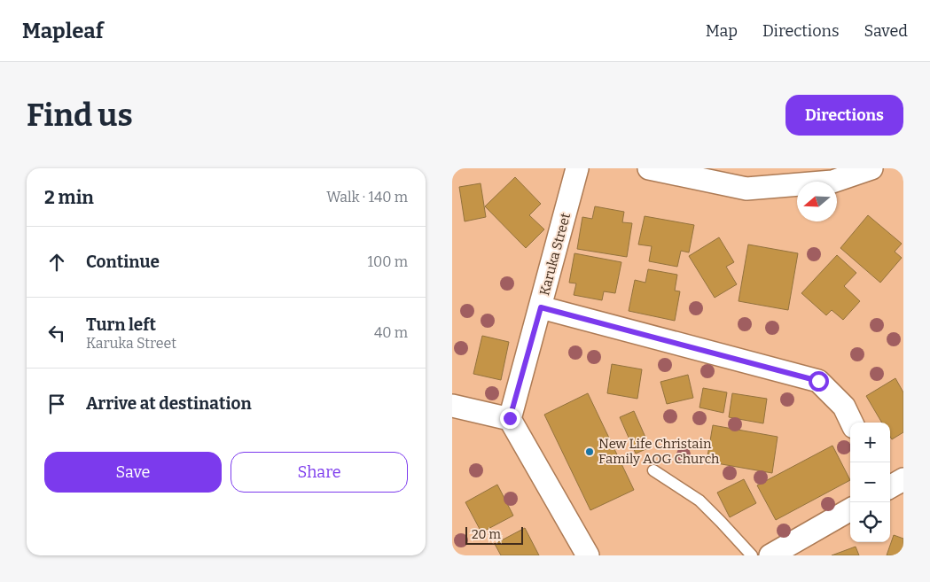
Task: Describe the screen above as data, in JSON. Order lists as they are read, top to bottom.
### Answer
{
  "streets": {
    "street": ["Karuka Street"]
  },
  "places": ["New Life Christain Family AOG Church"],
  "scale_bar": "20 m",
  "north": "left",
  "page": {
    "header": "Mapleaf",
    "nav": ["Map", "Directions", "Saved"],
    "buttons": [
      "Directions",
      ["Save", "Share"]
    ],
    "title": "Find us",
    "heading": ["2 min", "Walk · 140 m"],
    "list": [
      ["Continue", "100 m"],
      ["Turn left", "Karuka Street", "40 m"],
      "Arrive at destination"
    ],
    "map_buttons": ["+", "−"],
    "scale": "20 m"
  }
}
